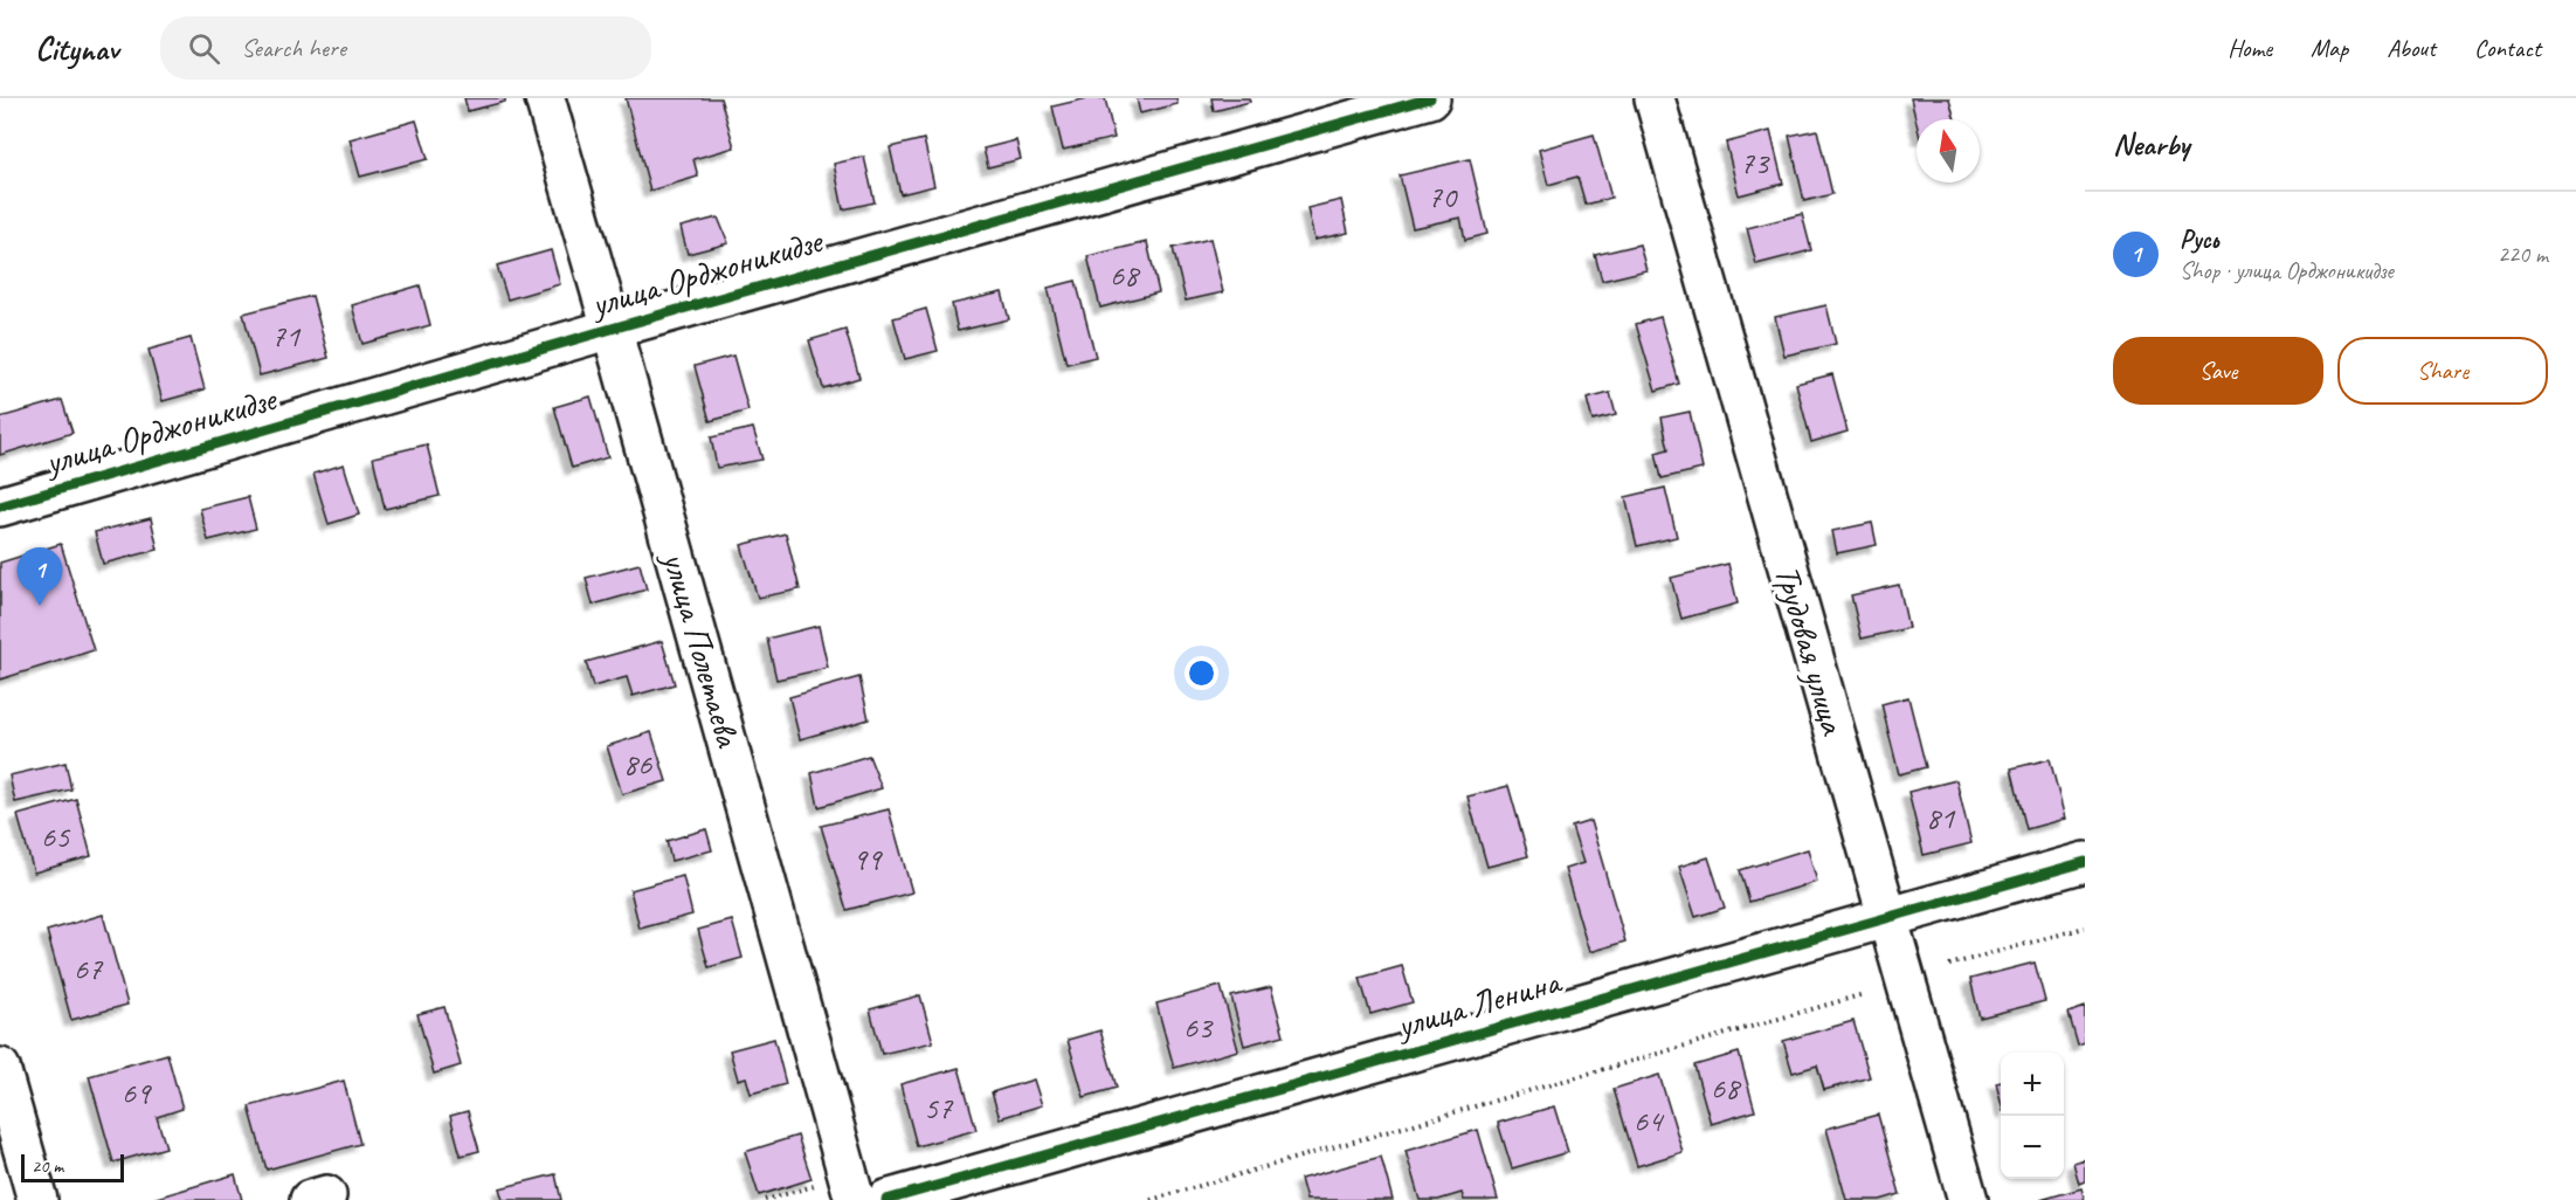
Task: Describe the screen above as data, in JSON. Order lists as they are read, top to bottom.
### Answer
{
  "streets": {
    "street": [
      "улица Орджоникидзе",
      "улица Полетаева",
      "Трудовая улица",
      "улица Ленина"
    ]
  },
  "crossings": [
    ["улица Орджоникидзе", "улица Полетаева"],
    ["Трудовая улица", "улица Ленина"]
  ],
  "house_numbers": [
    "73",
    "70",
    "68",
    "71",
    "86",
    "81",
    "65",
    "99",
    "67",
    "63",
    "68",
    "69",
    "57",
    "64"
  ],
  "scale_bar": "20 m",
  "north": "top",
  "page": {
    "header": "Citynav",
    "search": "Search here",
    "nav": [
      "Home",
      "Map",
      "About",
      "Contact"
    ],
    "heading": "Nearby",
    "list": [
      {
        "mark": "1",
        "name": "Русь",
        "note": "Shop · улица Орджоникидзе",
        "value": "220 m"
      }
    ],
    "buttons": ["Save", "Share"],
    "pins": "1",
    "map_buttons": ["+", "−"],
    "scale": "20 m"
  }
}
